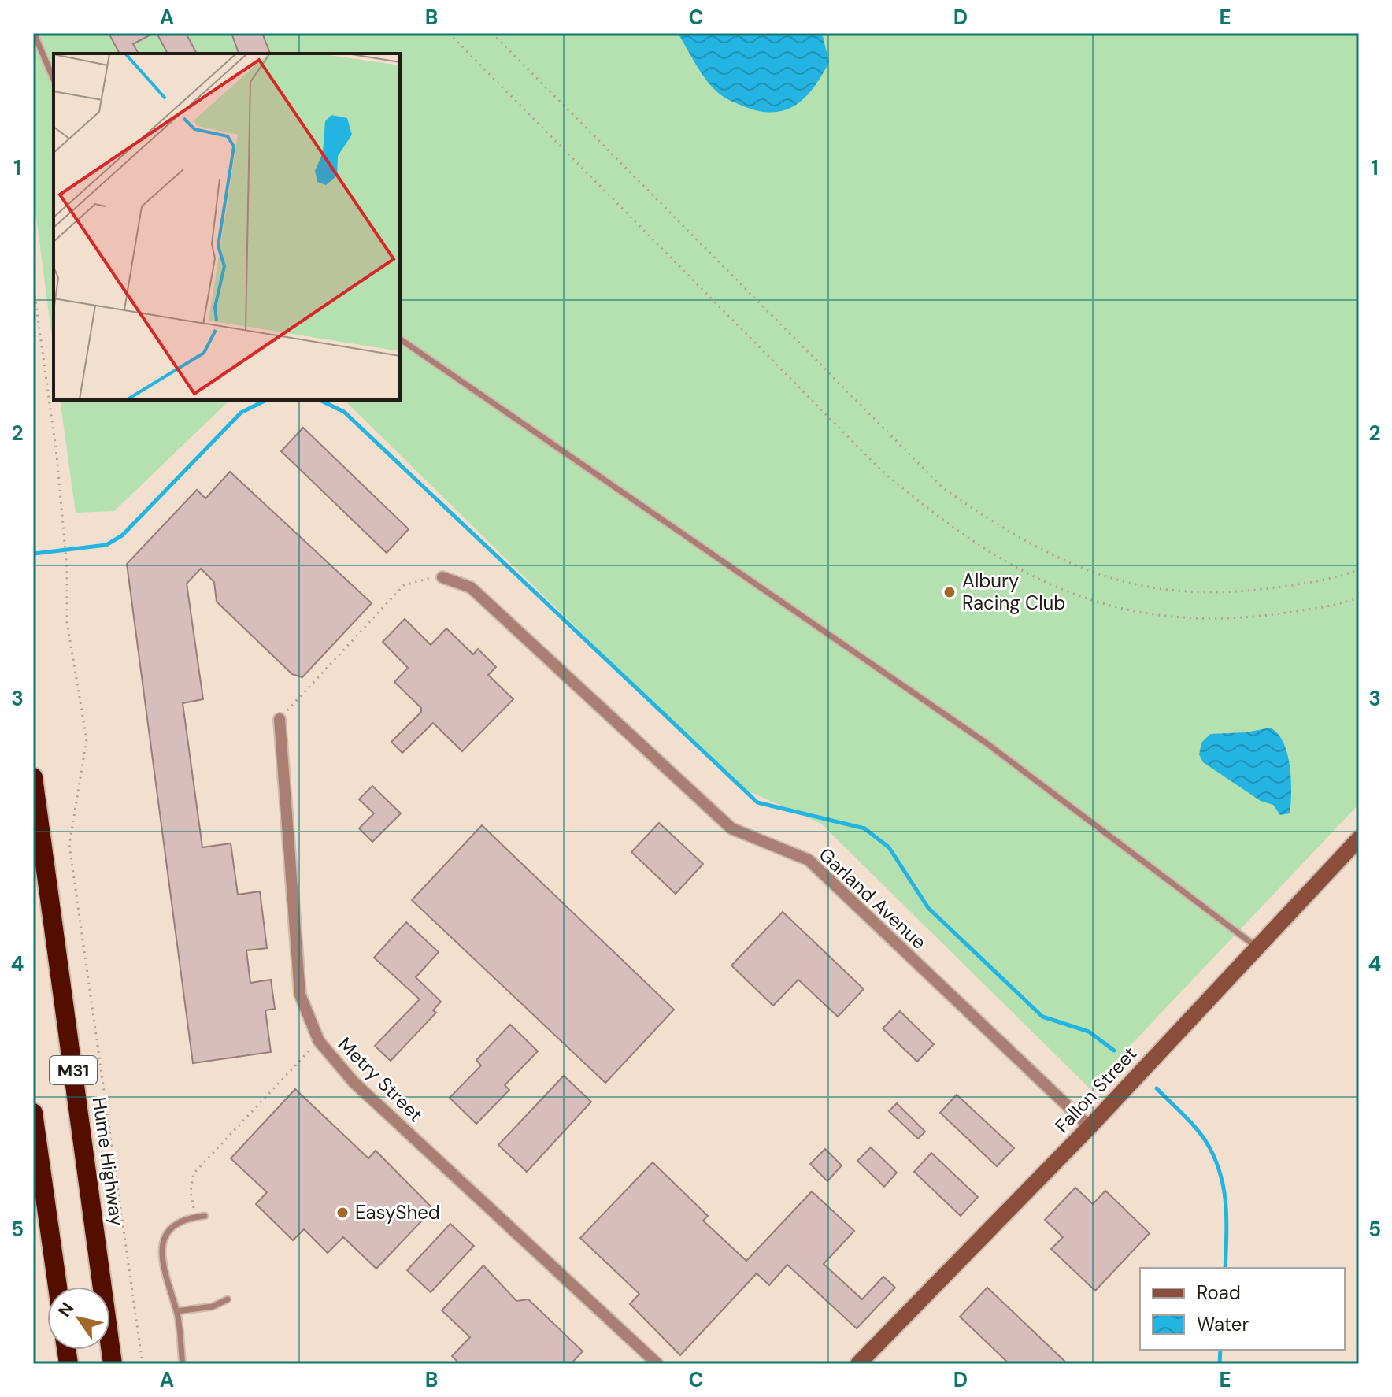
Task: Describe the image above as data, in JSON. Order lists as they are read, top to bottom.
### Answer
{
  "streets": {
    "highway": ["M31", "Hume Highway"],
    "street": ["Garland Avenue", "Metry Street", "Fallon Street"]
  },
  "crossings": [
    ["Garland Avenue", "Fallon Street"]
  ],
  "places": ["Albury Racing Club", "EasyShed"],
  "legend": ["Road", "Water"],
  "north": "top left",
  "grid": {
    "columns": [
      "A",
      "B",
      "C",
      "D",
      "E"
    ],
    "rows": [
      "1",
      "2",
      "3",
      "4",
      "5"
    ]
  }
}
